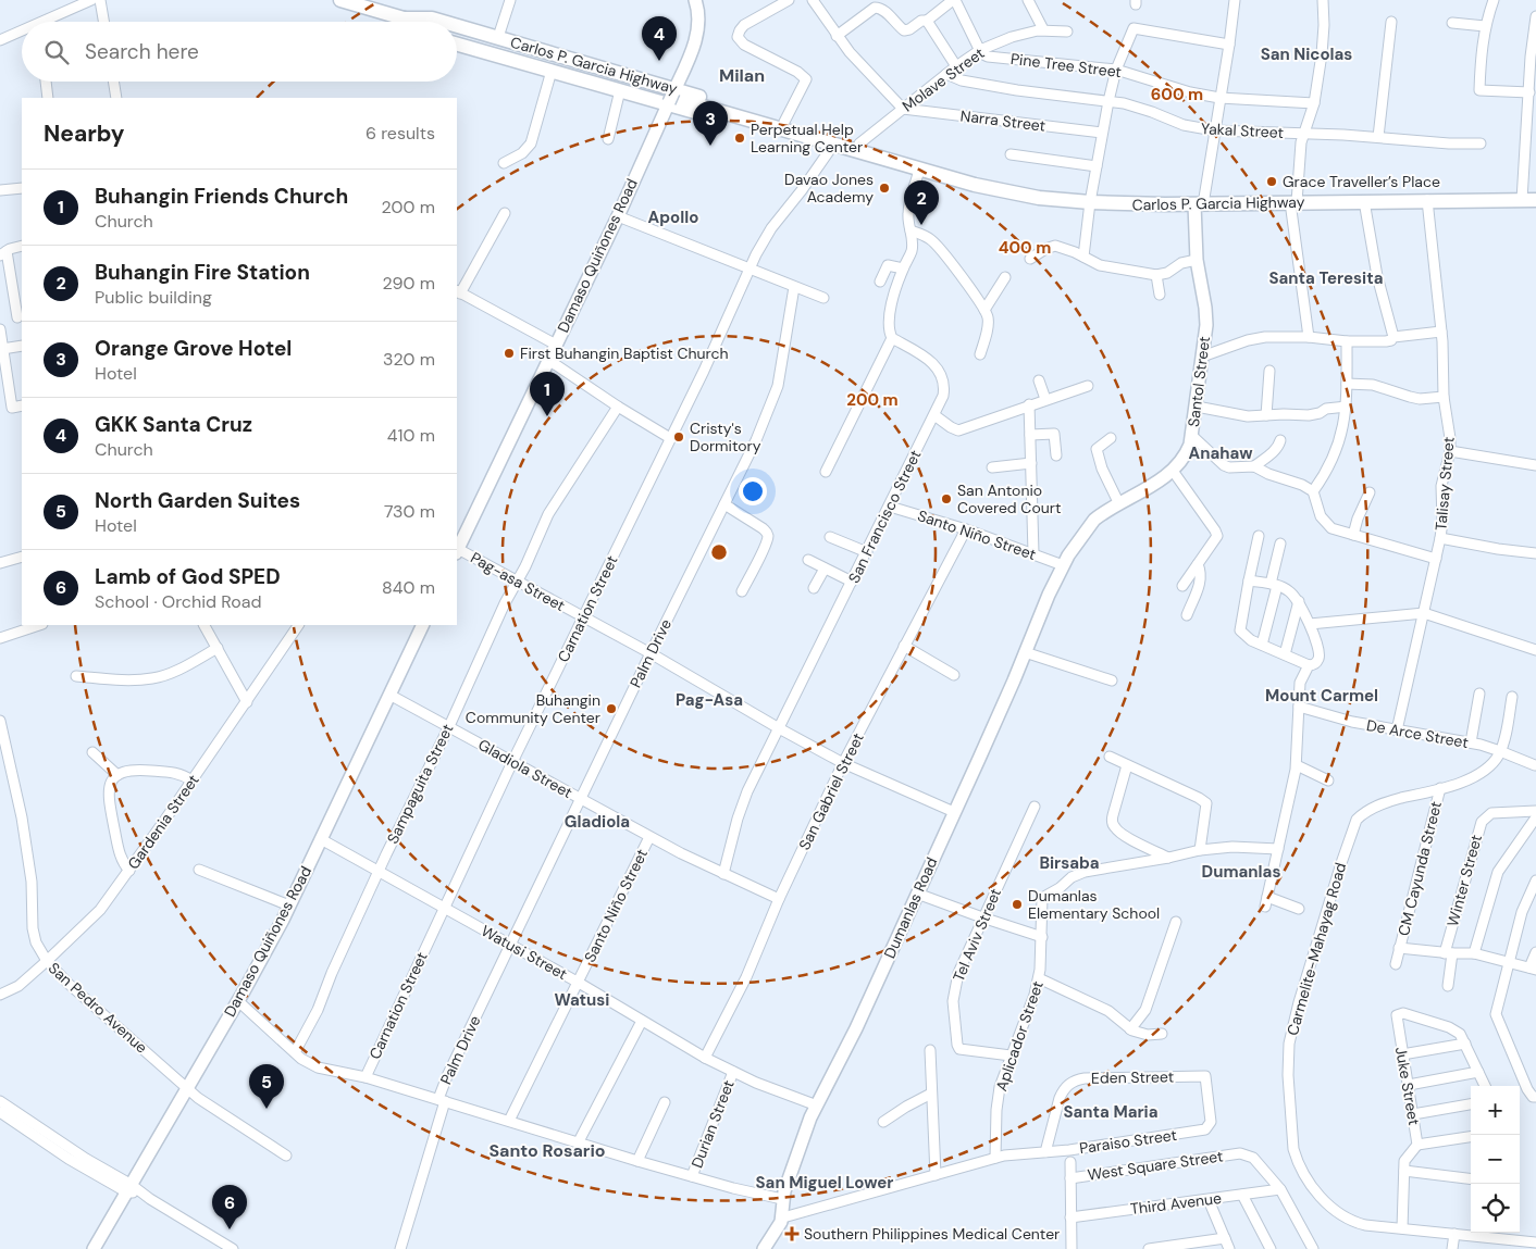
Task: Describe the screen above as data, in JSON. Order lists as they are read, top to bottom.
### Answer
{
  "streets": {
    "highway": ["Carlos P. Garcia Highway"],
    "main road": ["Damaso Quiñones Road", "Santol Street", "Dumanlas Road"],
    "street": [
      "Pine Tree Street",
      "Molave Street",
      "Narra Street",
      "Yakal Street",
      "Talisay Street",
      "San Francisco Street",
      "Santo Niño Street",
      "Pag-asa Street",
      "Carnation Street",
      "Palm Drive",
      "De Arce Street",
      "Gladiola Street",
      "Sampaguita Street",
      "San Gabriel Street",
      "Gardenia Street",
      "CM Cayunda Street",
      "Winter Street",
      "Tel Aviv Street",
      "Carmelite-Mahayag Road",
      "Watusi Street",
      "San Pedro Avenue",
      "Aplicador Street",
      "Eden Street",
      "Juke Street",
      "Durian Street",
      "Paraiso Street",
      "West Square Street",
      "Third Avenue"
    ]
  },
  "crossings": [
    ["Carlos P. Garcia Highway", "Molave Street"],
    ["Carlos P. Garcia Highway", "Damaso Quiñones Road"],
    ["Carlos P. Garcia Highway", "Santol Street"],
    ["Carlos P. Garcia Highway", "Talisay Street"],
    ["Carlos P. Garcia Highway", "Carnation Street"],
    ["Pine Tree Street", "Molave Street"],
    ["Molave Street", "Narra Street"],
    ["Molave Street", "Yakal Street"],
    ["Damaso Quiñones Road", "Pag-asa Street"],
    ["Damaso Quiñones Road", "Gladiola Street"],
    ["Damaso Quiñones Road", "Watusi Street"],
    ["Damaso Quiñones Road", "San Pedro Avenue"],
    ["Santol Street", "Santo Niño Street"],
    ["Santol Street", "Dumanlas Road"],
    ["Talisay Street", "De Arce Street"],
    ["San Francisco Street", "Santo Niño Street"],
    ["San Francisco Street", "Pag-asa Street"],
    ["San Francisco Street", "Gladiola Street"],
    ["Santo Niño Street", "Gladiola Street"],
    ["Santo Niño Street", "San Gabriel Street"],
    ["Santo Niño Street", "Dumanlas Road"],
    ["Santo Niño Street", "Watusi Street"],
    ["Pag-asa Street", "Carnation Street"],
    ["Pag-asa Street", "Palm Drive"],
    ["Pag-asa Street", "Sampaguita Street"],
    ["Pag-asa Street", "San Gabriel Street"],
    ["Pag-asa Street", "Dumanlas Road"],
    ["Carnation Street", "Gladiola Street"],
    ["Carnation Street", "Watusi Street"],
    ["Palm Drive", "Gladiola Street"],
    ["Palm Drive", "Watusi Street"],
    ["De Arce Street", "Carmelite-Mahayag Road"],
    ["Gladiola Street", "Sampaguita Street"],
    ["Gladiola Street", "San Gabriel Street"],
    ["Sampaguita Street", "Watusi Street"],
    ["San Gabriel Street", "Watusi Street"],
    ["Gardenia Street", "San Pedro Avenue"],
    ["CM Cayunda Street", "Carmelite-Mahayag Road"],
    ["Dumanlas Road", "Watusi Street"],
    ["Dumanlas Road", "Paraiso Street"],
    ["Tel Aviv Street", "Aplicador Street"],
    ["Watusi Street", "Durian Street"],
    ["Aplicador Street", "Paraiso Street"],
    ["Eden Street", "Paraiso Street"],
    ["West Square Street", "Third Avenue"]
  ],
  "districts": [
    "San Nicolas",
    "Milan",
    "Apollo",
    "Santa Teresita",
    "Anahaw",
    "Mount Carmel",
    "Pag-Asa",
    "Gladiola",
    "Birsaba",
    "Dumanlas",
    "Watusi",
    "Santa Maria",
    "Santo Rosario",
    "San Miguel Lower"
  ],
  "places": {
    "other": [
      "Perpetual Help Learning Center",
      "Grace Traveller’s Place",
      "Davao Jones Academy",
      "First Buhangin Baptist Church",
      "Cristy's Dormitory",
      "San Antonio Covered Court",
      "Buhangin Community Center",
      "Dumanlas Elementary School"
    ],
    "health": ["Southern Philippines Medical Center"]
  },
  "page": {
    "pins": [
      "4",
      "3",
      "2",
      "1",
      "5",
      "6"
    ],
    "search": "Search here",
    "heading": ["Nearby", "6 results"],
    "list": [
      {
        "mark": "1",
        "name": "Buhangin Friends Church",
        "note": "Church",
        "value": "200 m"
      },
      {
        "mark": "2",
        "name": "Buhangin Fire Station",
        "note": "Public building",
        "value": "290 m"
      },
      {
        "mark": "3",
        "name": "Orange Grove Hotel",
        "note": "Hotel",
        "value": "320 m"
      },
      {
        "mark": "4",
        "name": "GKK Santa Cruz",
        "note": "Church",
        "value": "410 m"
      },
      {
        "mark": "5",
        "name": "North Garden Suites",
        "note": "Hotel",
        "value": "730 m"
      },
      {
        "mark": "6",
        "name": "Lamb of God SPED",
        "note": "School · Orchid Road",
        "value": "840 m"
      }
    ],
    "map_buttons": ["+", "−"]
  },
  "rings": ["600 m", "400 m", "200 m"]
}
